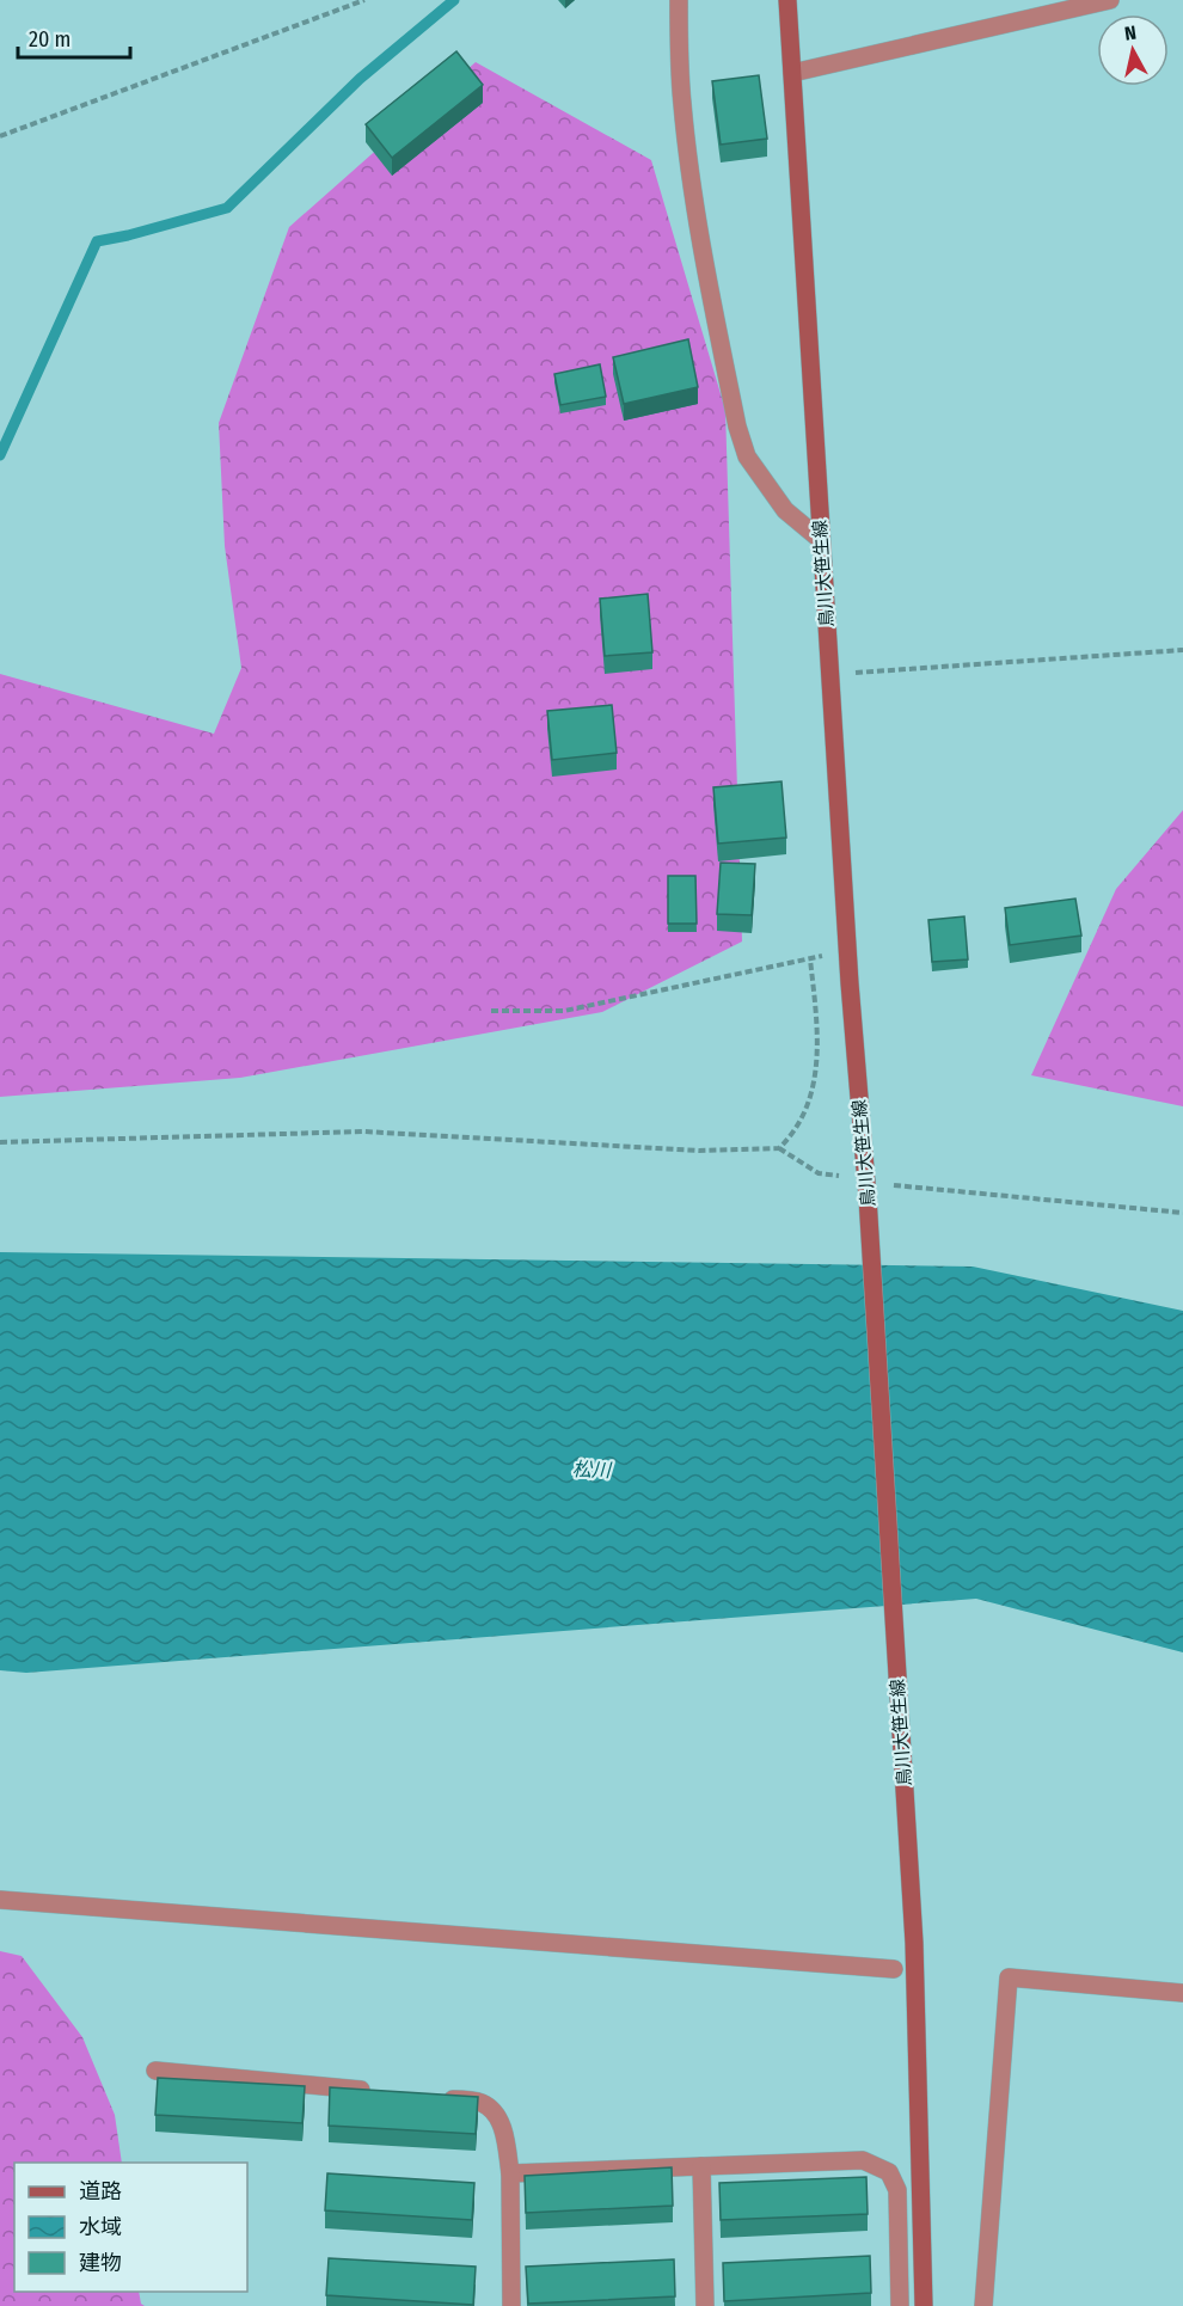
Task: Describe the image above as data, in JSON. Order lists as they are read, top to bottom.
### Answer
{
  "streets": {
    "street": ["鳥川大笹生線"]
  },
  "water": ["松川"],
  "legend": ["道路", "水域", "建物"],
  "scale_bar": "20 m",
  "north": "top"
}
